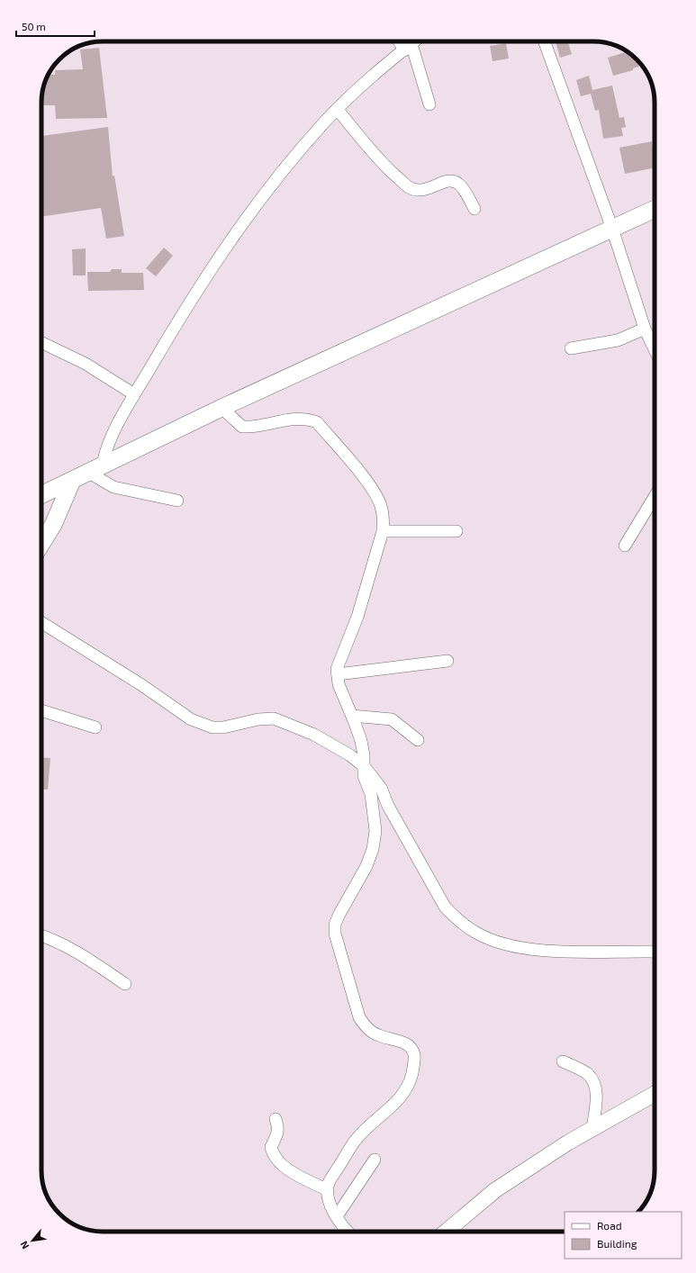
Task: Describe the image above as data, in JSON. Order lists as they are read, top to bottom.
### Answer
{
  "legend": ["Road", "Building"],
  "scale_bar": "50 m",
  "north": "bottom left"
}
